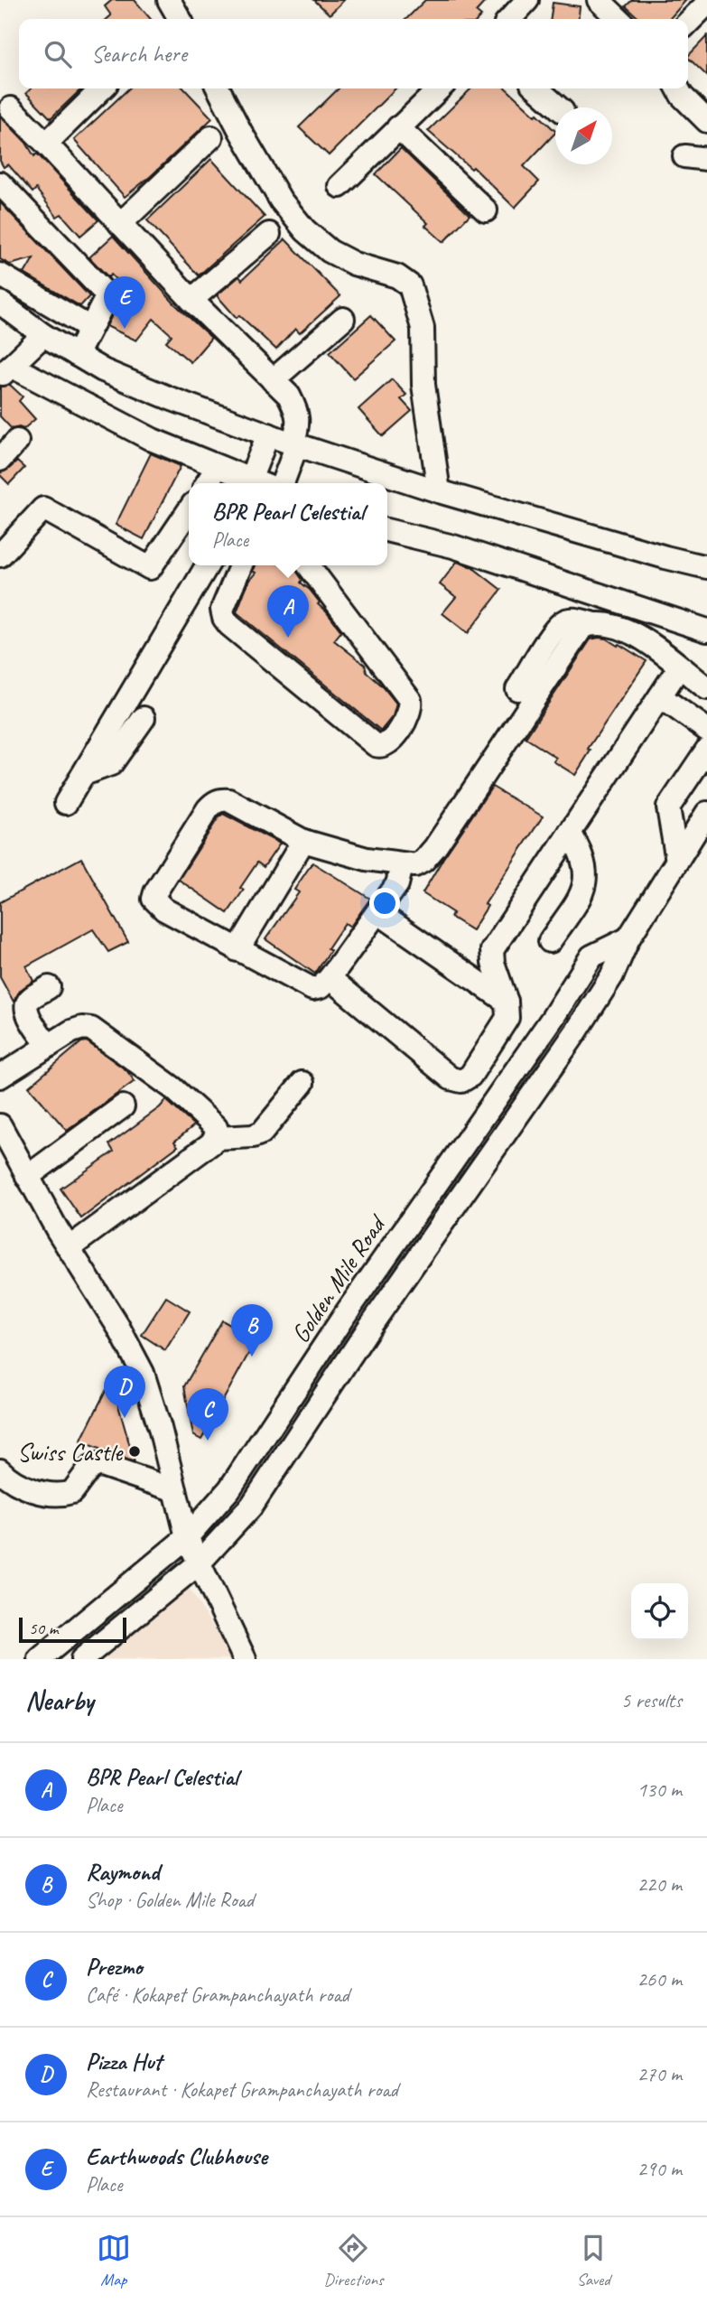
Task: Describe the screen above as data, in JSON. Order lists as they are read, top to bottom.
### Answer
{
  "streets": {
    "street": ["Golden Mile Road"]
  },
  "places": ["Swiss Castle"],
  "scale_bar": "50 m",
  "north": "top right",
  "page": {
    "search": "Search here",
    "pins": [
      "E",
      "A",
      "B",
      "D",
      "C"
    ],
    "popup": ["BPR Pearl Celestial", "Place"],
    "scale": "50 m",
    "heading": ["Nearby", "5 results"],
    "list": [
      {
        "mark": "A",
        "name": "BPR Pearl Celestial",
        "note": "Place",
        "value": "130 m"
      },
      {
        "mark": "B",
        "name": "Raymond",
        "note": "Shop · Golden Mile Road",
        "value": "220 m"
      },
      {
        "mark": "C",
        "name": "Prezmo",
        "note": "Café · Kokapet Grampanchayath road",
        "value": "260 m"
      },
      {
        "mark": "D",
        "name": "Pizza Hut",
        "note": "Restaurant · Kokapet Grampanchayath road",
        "value": "270 m"
      },
      {
        "mark": "E",
        "name": "Earthwoods Clubhouse",
        "note": "Place",
        "value": "290 m"
      }
    ],
    "nav": ["Map", "Directions", "Saved"]
  }
}
